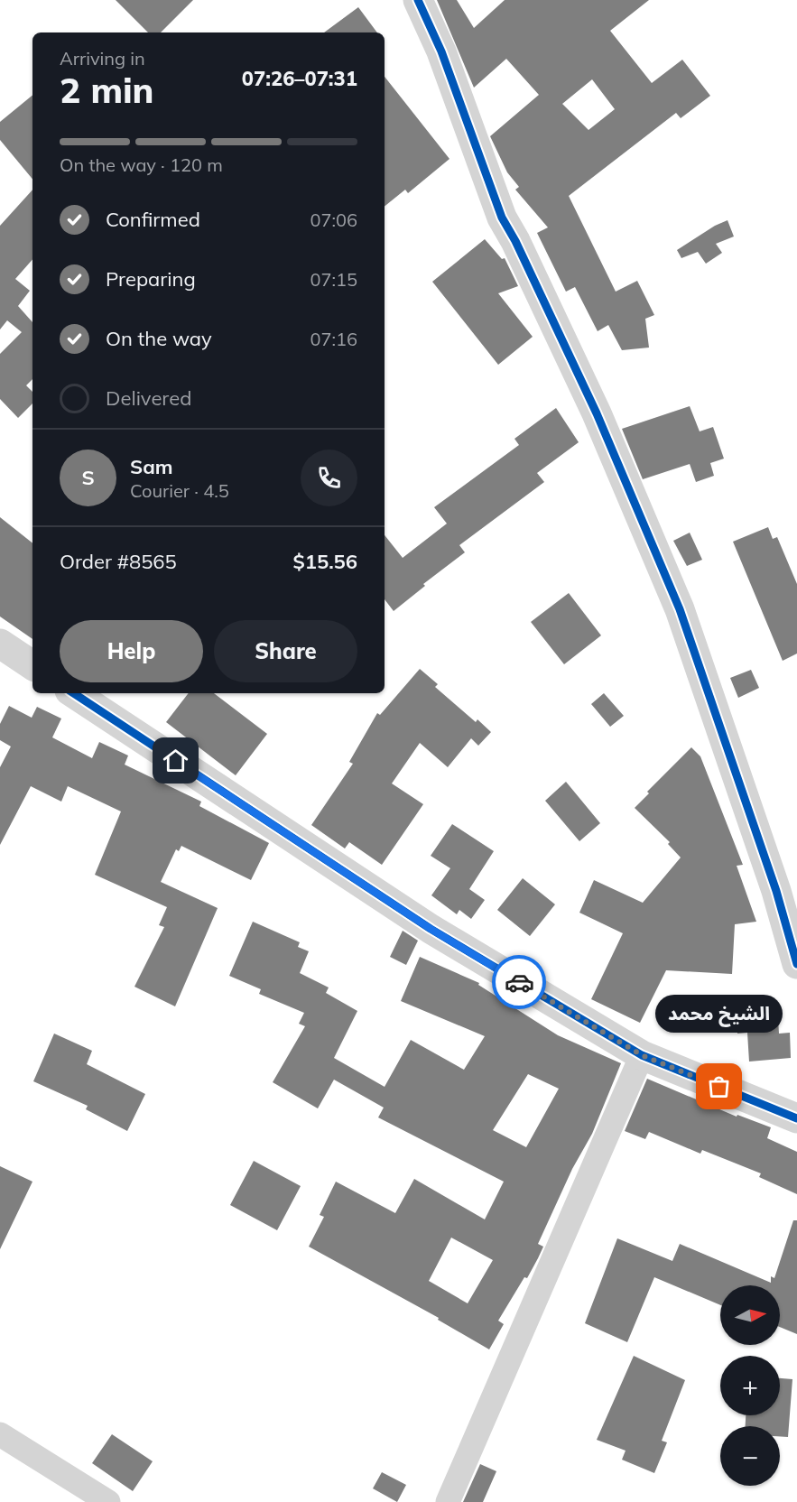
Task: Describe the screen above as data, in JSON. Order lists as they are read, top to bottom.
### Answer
{
  "places": ["الشيخ محمد"],
  "north": "right",
  "page": {
    "heading": ["2 min", "Arriving in", "07:26–07:31"],
    "panel": [
      "Sam",
      "Courier · 4.5",
      "Order #8565",
      "$15.56"
    ],
    "bar": "On the way · 120 m",
    "list": [
      ["Confirmed", "07:06"],
      ["Preparing", "07:15"],
      ["On the way", "07:16"],
      "Delivered"
    ],
    "round": "S",
    "buttons": ["Help", "Share"],
    "bubble": "الشيخ محمد",
    "map_buttons": ["+", "−"]
  }
}
